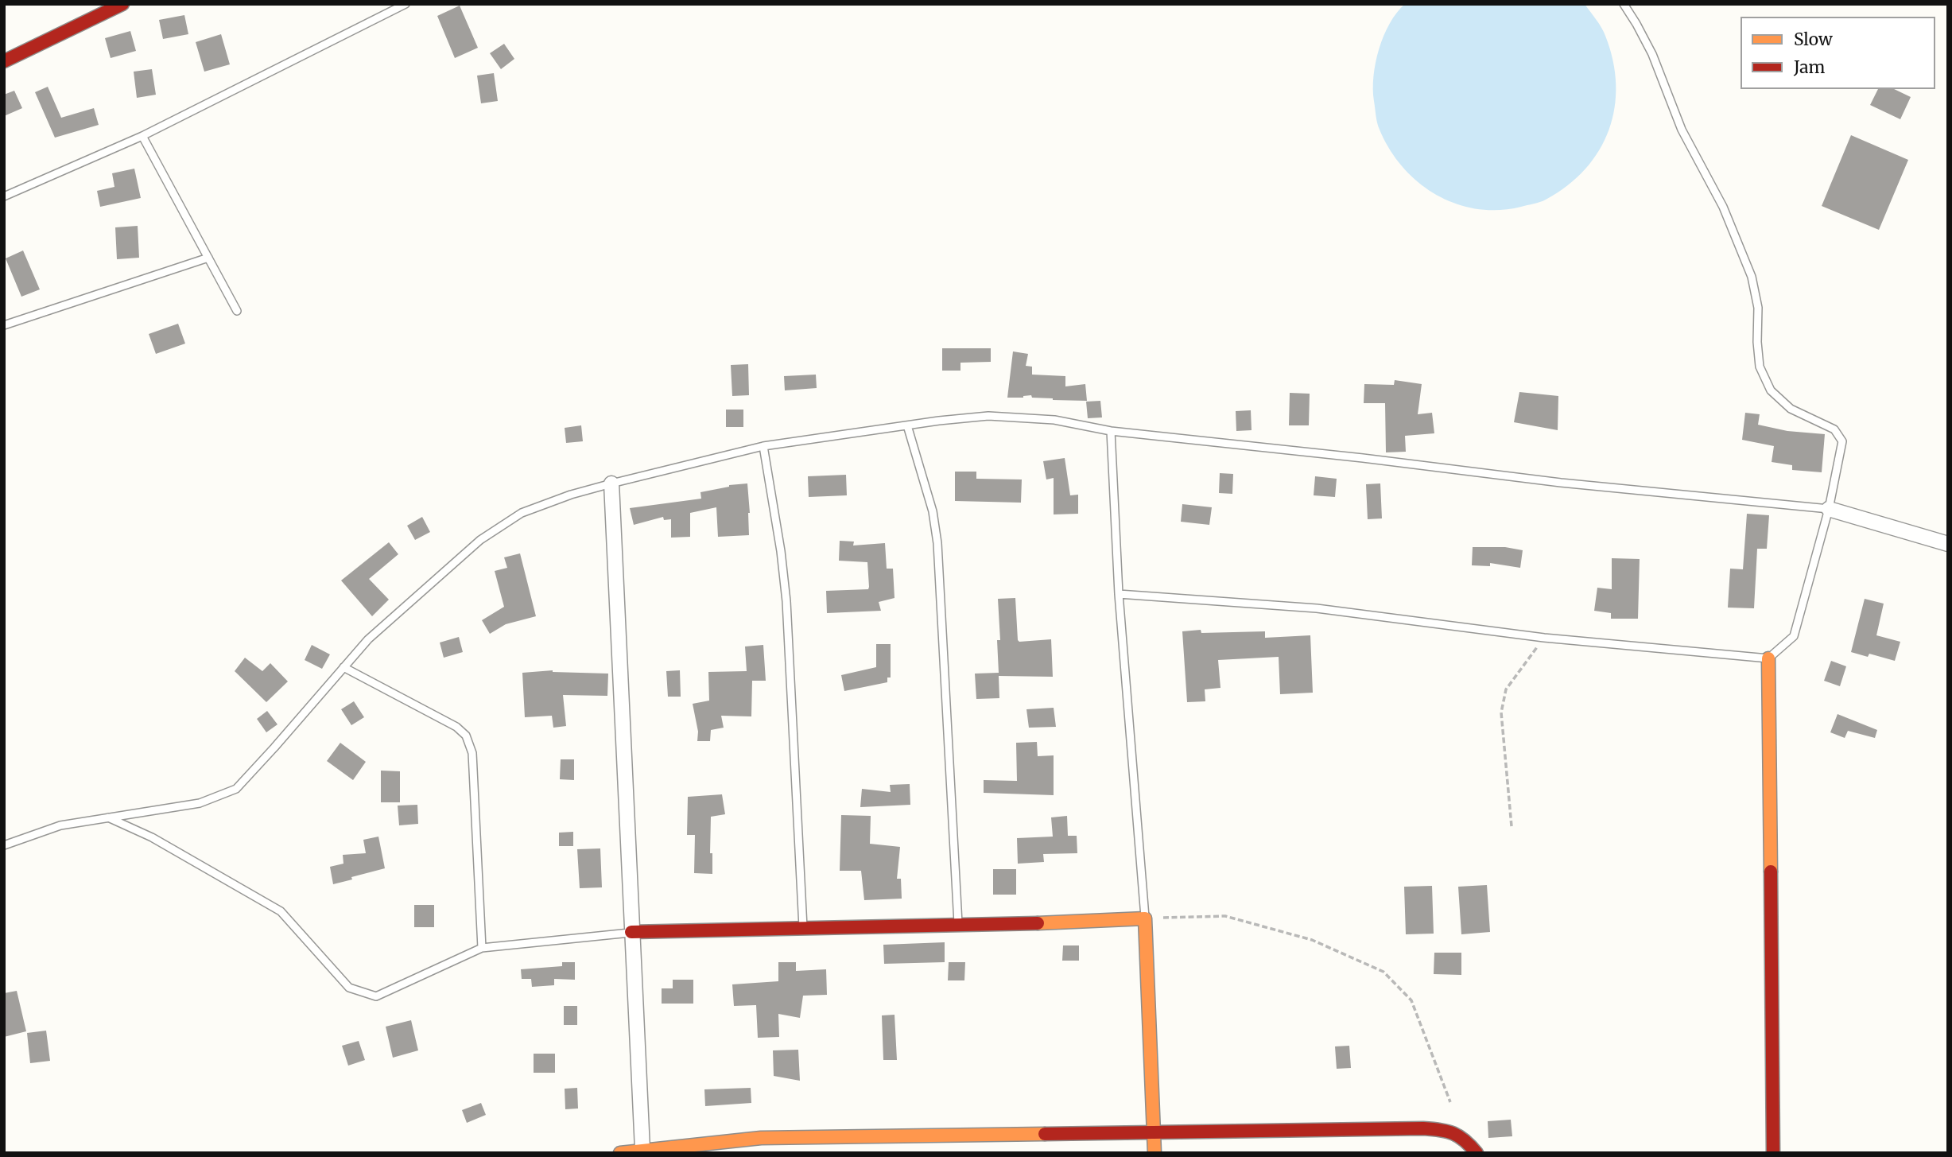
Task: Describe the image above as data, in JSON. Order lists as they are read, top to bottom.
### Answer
{
  "legend": ["Slow", "Jam"]
}
